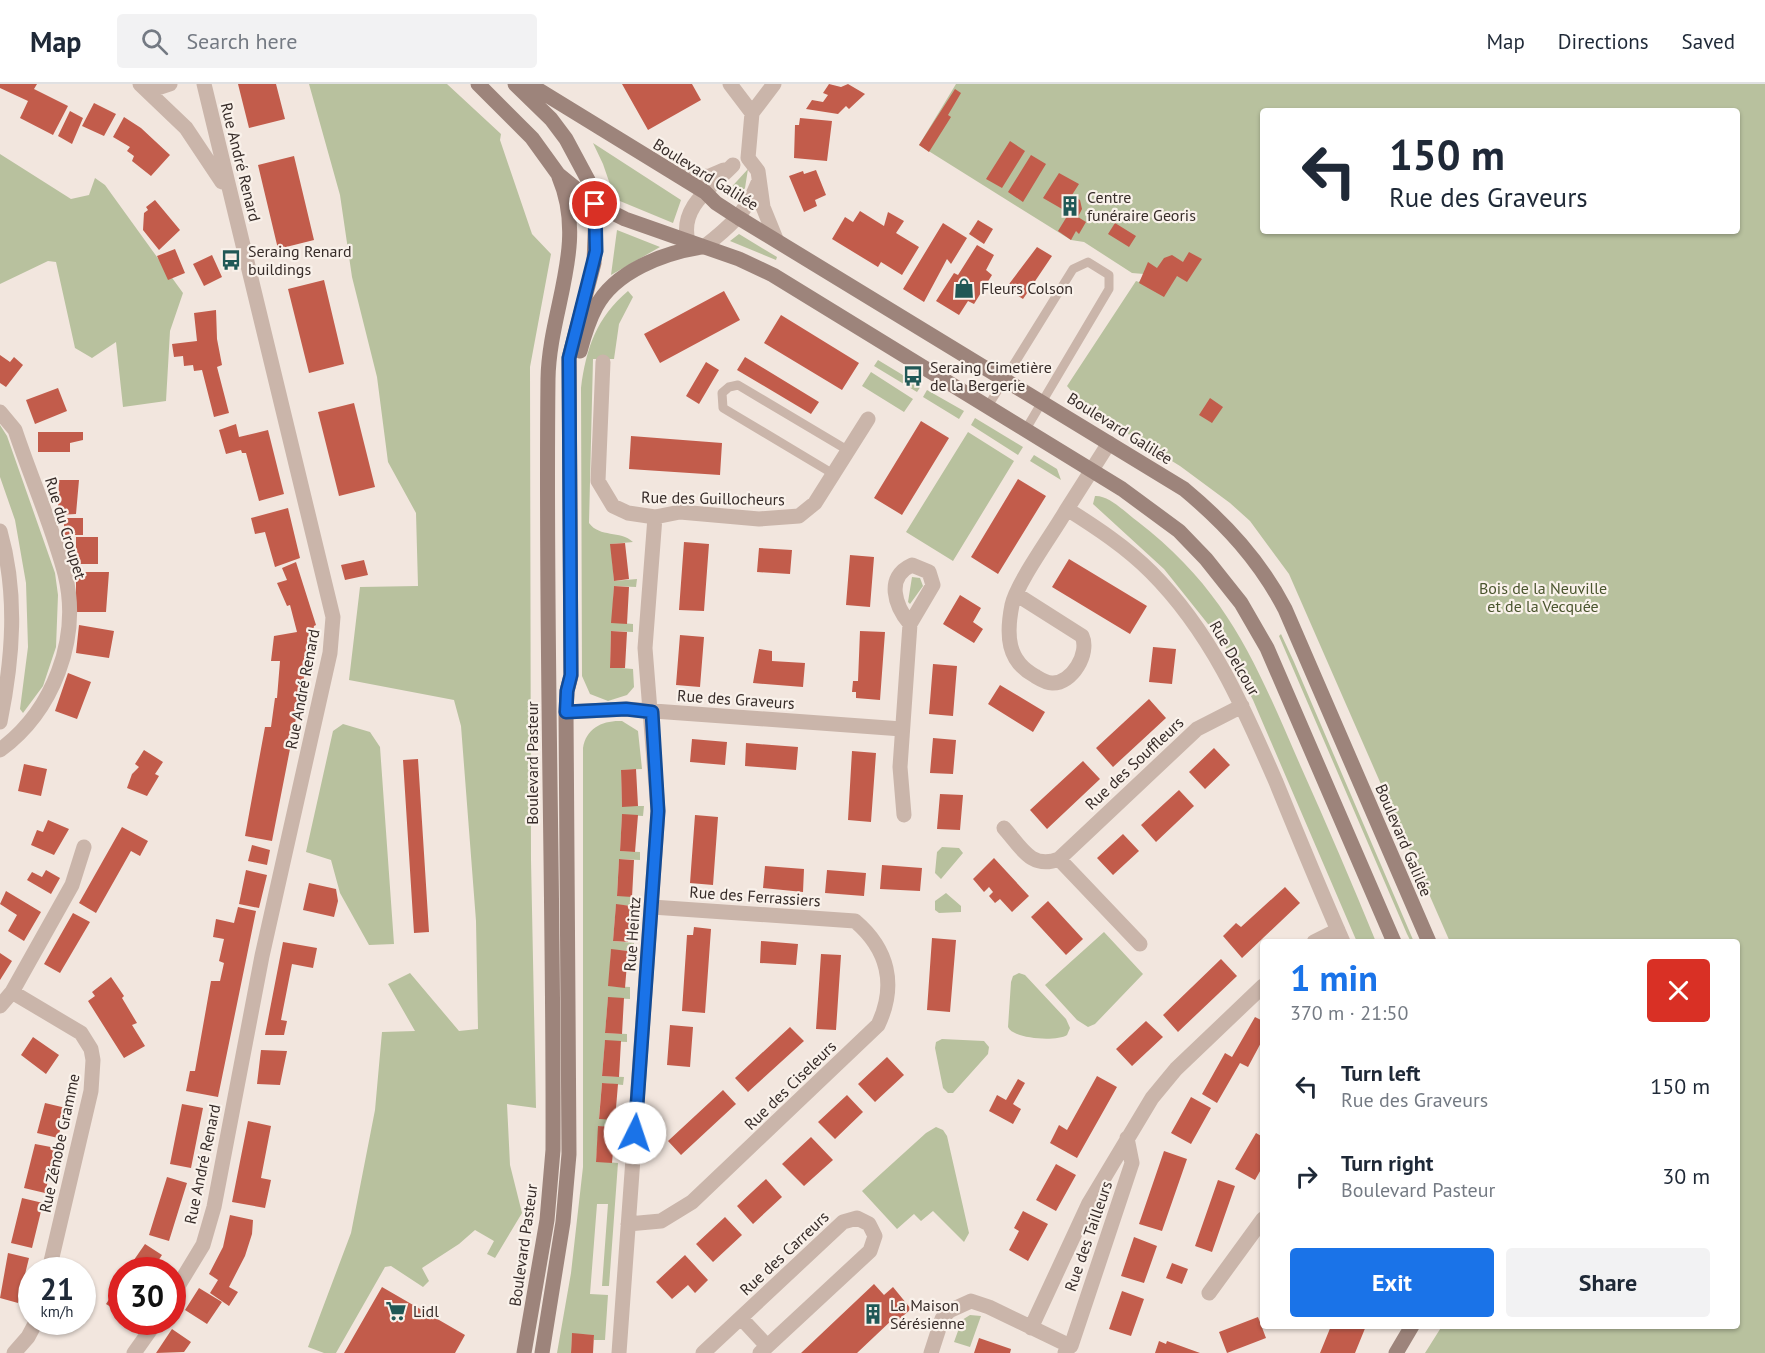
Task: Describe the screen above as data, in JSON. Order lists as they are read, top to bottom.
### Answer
{
  "streets": {
    "street": [
      "Rue André Renard",
      "Boulevard Galilée",
      "Rue des Guillocheurs",
      "Rue du Croupet",
      "Rue Delcour",
      "Rue des Graveurs",
      "Boulevard Pasteur",
      "Rue des Souffleurs",
      "Rue des Ferrassiers",
      "Rue Heintz",
      "Rue des Ciseleurs",
      "Rue Zénobe Gramme",
      "Rue des Tailleurs",
      "Rue des Carreurs"
    ]
  },
  "crossings": [
    ["Rue des Guillocheurs", "Rue Heintz"],
    ["Rue Delcour", "Rue des Souffleurs"],
    ["Rue des Graveurs", "Rue Heintz"],
    ["Rue des Ferrassiers", "Rue Heintz"],
    ["Rue des Ferrassiers", "Rue des Ciseleurs"],
    ["Rue Heintz", "Rue des Ciseleurs"]
  ],
  "parks": ["Bois de la Neuville et de la Vecquée"],
  "places": {
    "building": ["Centre funéraire Georis", "La Maison Sérésienne"],
    "bus stop": ["Seraing Renard buildings", "Seraing Cimetière de la Bergerie"],
    "shop": ["Fleurs Colson"],
    "supermarket": ["Lidl"]
  },
  "page": {
    "header": "Map",
    "search": "Search here",
    "nav": ["Map", "Directions", "Saved"],
    "turn": ["150 m", "Rue des Graveurs"],
    "heading": ["1 min", "370 m · 21:50"],
    "list": [
      {
        "name": "Turn left",
        "note": "Rue des Graveurs",
        "value": "150 m"
      },
      {
        "name": "Turn right",
        "note": "Boulevard Pasteur",
        "value": "30 m"
      }
    ],
    "buttons": ["Exit", "Share"],
    "speed": "21 km/h",
    "limit": "30"
  }
}
